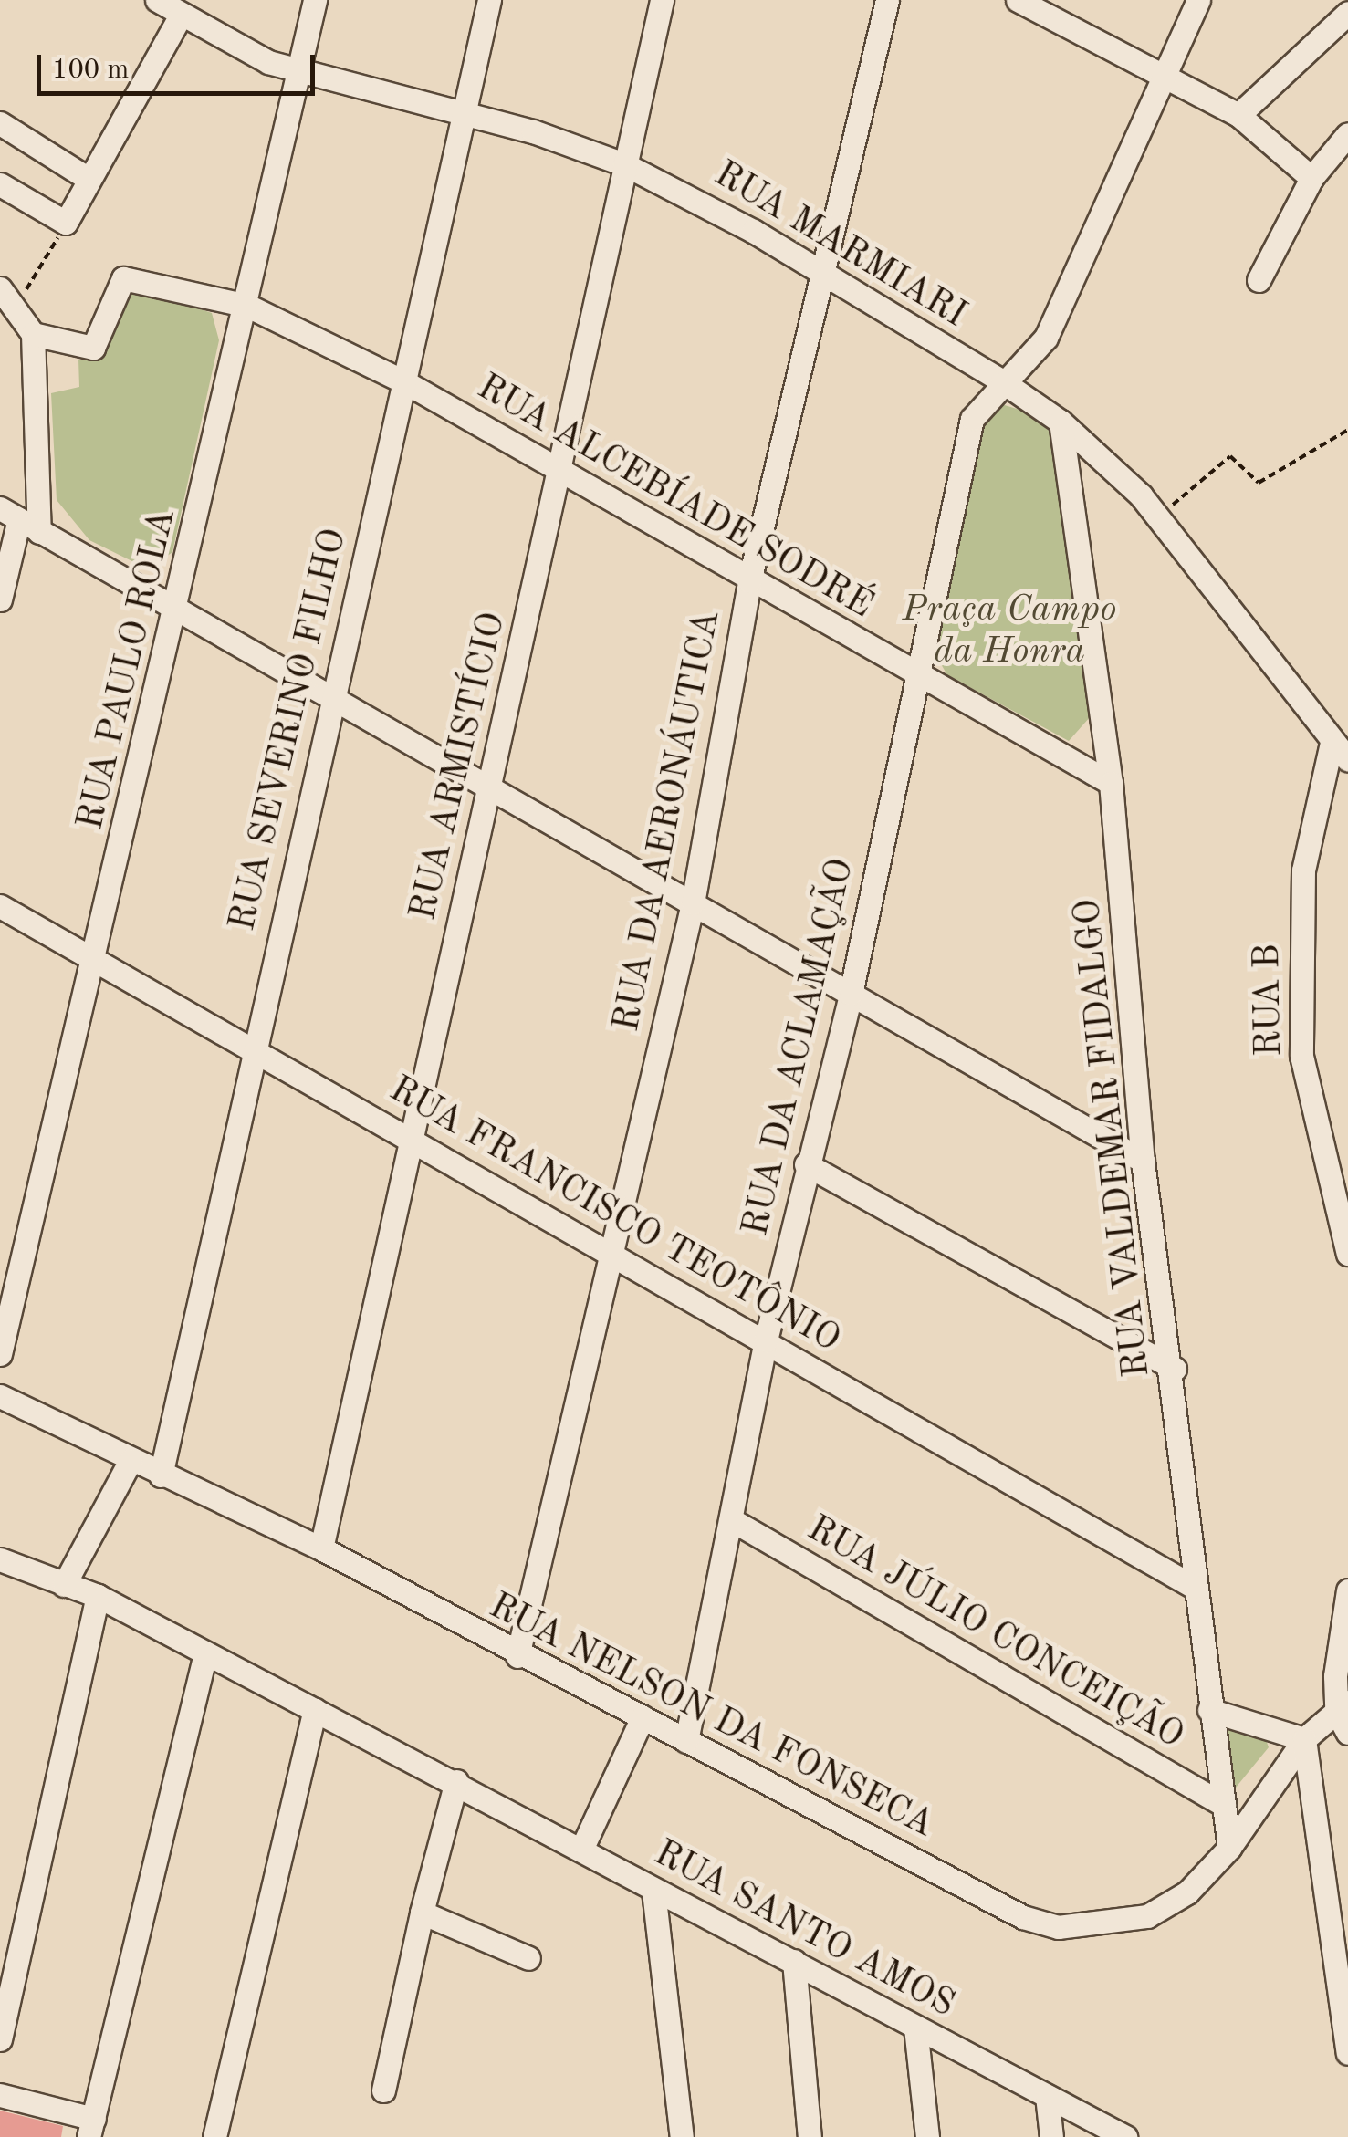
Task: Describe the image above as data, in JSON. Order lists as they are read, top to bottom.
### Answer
{
  "streets": {
    "street": [
      "RUA MARMIARI",
      "RUA ALCEBÍADE SODRÉ",
      "RUA PAULO ROLA",
      "RUA SEVERINO FILHO",
      "RUA ARMISTÍCIO",
      "RUA DA AERONÁUTICA",
      "RUA B",
      "RUA DA ACLAMAÇÃO",
      "RUA VALDEMAR FIDALGO",
      "RUA FRANCISCO TEOTÔNIO",
      "RUA JÚLIO CONCEIÇÃO",
      "RUA NELSON DA FONSECA",
      "RUA SANTO AMOS"
    ]
  },
  "crossings": [
    ["RUA MARMIARI", "RUA PAULO ROLA"],
    ["RUA MARMIARI", "RUA SEVERINO FILHO"],
    ["RUA MARMIARI", "RUA ARMISTÍCIO"],
    ["RUA MARMIARI", "RUA DA AERONÁUTICA"],
    ["RUA MARMIARI", "RUA B"],
    ["RUA MARMIARI", "RUA DA ACLAMAÇÃO"],
    ["RUA MARMIARI", "RUA VALDEMAR FIDALGO"],
    ["RUA ALCEBÍADE SODRÉ", "RUA PAULO ROLA"],
    ["RUA ALCEBÍADE SODRÉ", "RUA SEVERINO FILHO"],
    ["RUA ALCEBÍADE SODRÉ", "RUA ARMISTÍCIO"],
    ["RUA ALCEBÍADE SODRÉ", "RUA DA AERONÁUTICA"],
    ["RUA ALCEBÍADE SODRÉ", "RUA DA ACLAMAÇÃO"],
    ["RUA ALCEBÍADE SODRÉ", "RUA VALDEMAR FIDALGO"],
    ["RUA PAULO ROLA", "RUA FRANCISCO TEOTÔNIO"],
    ["RUA SEVERINO FILHO", "RUA FRANCISCO TEOTÔNIO"],
    ["RUA SEVERINO FILHO", "RUA NELSON DA FONSECA"],
    ["RUA ARMISTÍCIO", "RUA FRANCISCO TEOTÔNIO"],
    ["RUA ARMISTÍCIO", "RUA NELSON DA FONSECA"],
    ["RUA DA AERONÁUTICA", "RUA FRANCISCO TEOTÔNIO"],
    ["RUA DA AERONÁUTICA", "RUA NELSON DA FONSECA"],
    ["RUA DA ACLAMAÇÃO", "RUA FRANCISCO TEOTÔNIO"],
    ["RUA DA ACLAMAÇÃO", "RUA JÚLIO CONCEIÇÃO"],
    ["RUA DA ACLAMAÇÃO", "RUA NELSON DA FONSECA"],
    ["RUA VALDEMAR FIDALGO", "RUA FRANCISCO TEOTÔNIO"],
    ["RUA VALDEMAR FIDALGO", "RUA JÚLIO CONCEIÇÃO"],
    ["RUA VALDEMAR FIDALGO", "RUA NELSON DA FONSECA"]
  ],
  "parks": ["Praça Campo da Honra"],
  "scale_bar": "100 m"
}
